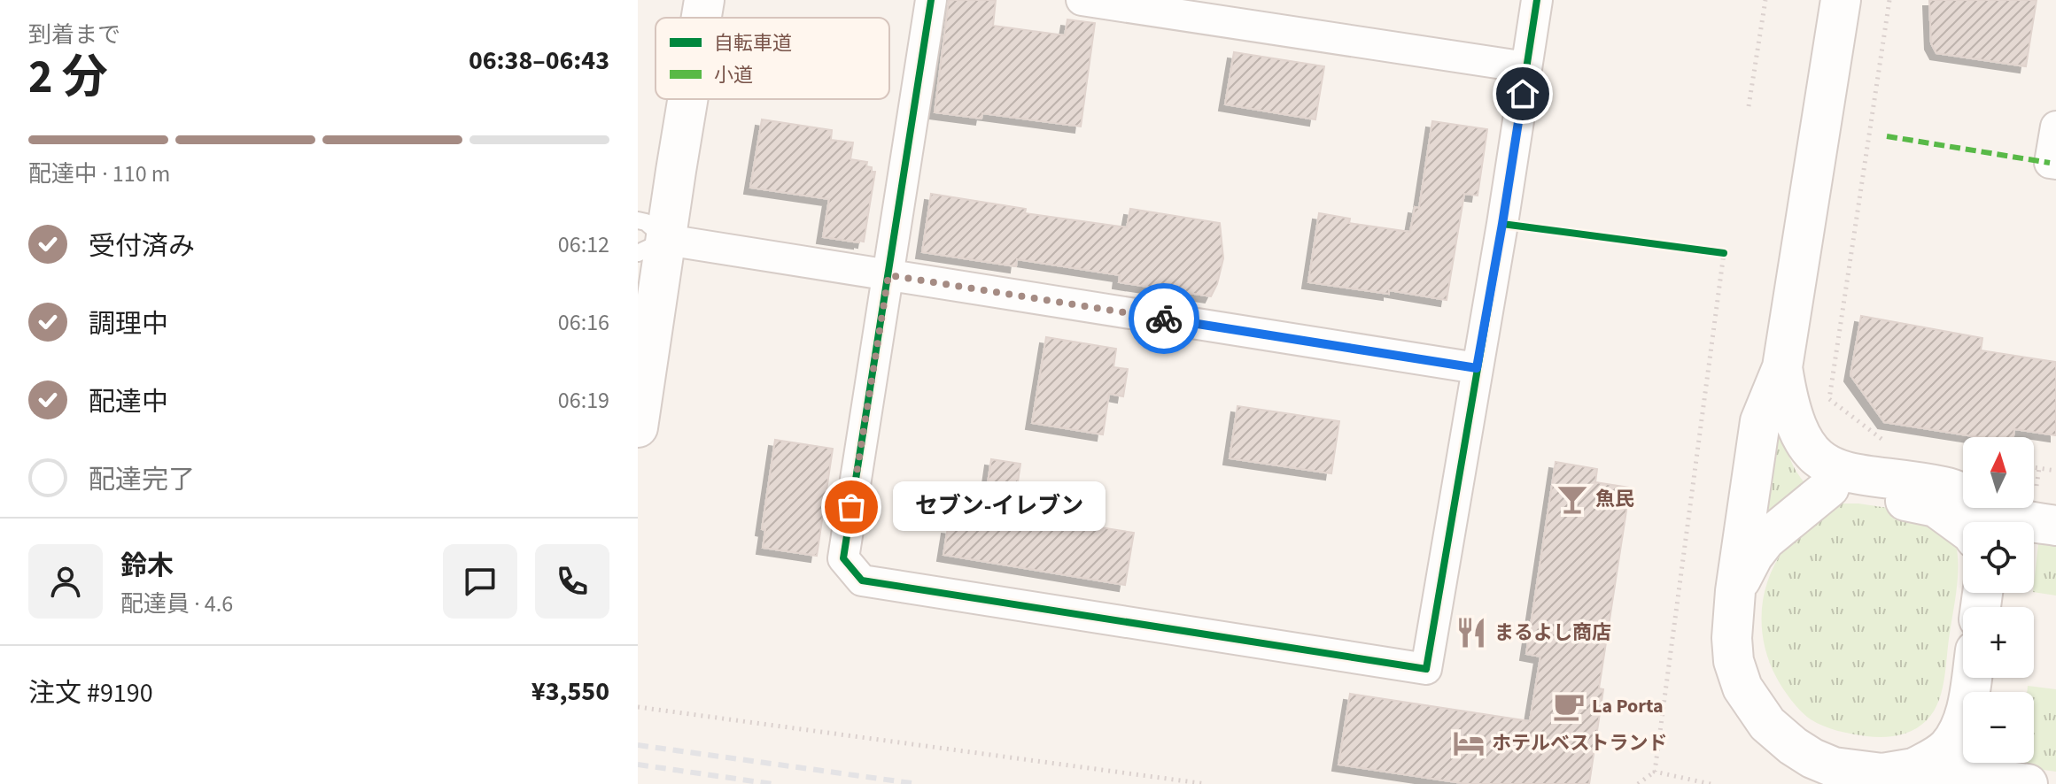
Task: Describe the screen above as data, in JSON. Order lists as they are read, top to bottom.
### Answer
{
  "places": {
    "bar": ["魚民"],
    "other": ["セブン-イレブン"],
    "restaurant": ["まるよし商店"],
    "cafe": ["La Porta"],
    "hotel": ["ホテルベストランド"]
  },
  "legend": ["自転車道", "小道"],
  "north": "top",
  "page": {
    "heading": ["2 分", "到着まで", "06:38–06:43"],
    "panel": [
      "鈴木",
      "配達員 · 4.6",
      "注文 #9190",
      "¥3,550"
    ],
    "bar": "配達中 · 110 m",
    "list": [
      ["受付済み", "06:12"],
      ["調理中", "06:16"],
      ["配達中", "06:19"],
      "配達完了"
    ],
    "map_buttons": ["+", "−"],
    "bubble": "セブン-イレブン"
  }
}
